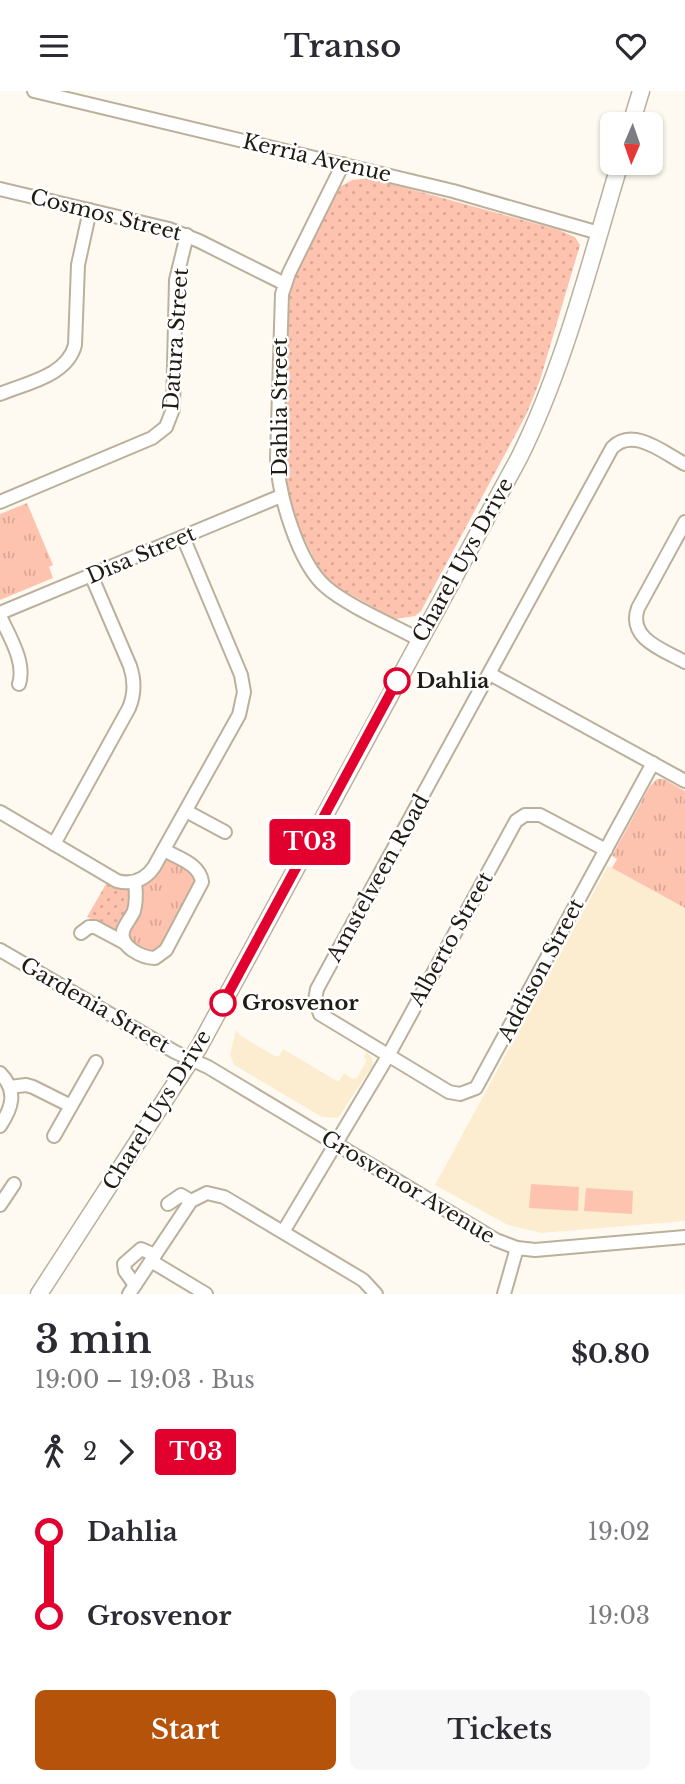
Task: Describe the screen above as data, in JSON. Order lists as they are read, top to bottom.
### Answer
{
  "streets": {
    "main road": ["Charel Uys Drive"],
    "street": [
      "Kerria Avenue",
      "Cosmos Street",
      "Datura Street",
      "Dahlia Street",
      "Disa Street",
      "Amstelveen Road",
      "Alberto Street",
      "Addison Street",
      "Gardenia Street",
      "Grosvenor Avenue"
    ]
  },
  "crossings": [
    ["Kerria Avenue", "Dahlia Street"],
    ["Kerria Avenue", "Charel Uys Drive"],
    ["Cosmos Street", "Datura Street"],
    ["Cosmos Street", "Dahlia Street"],
    ["Dahlia Street", "Disa Street"],
    ["Dahlia Street", "Charel Uys Drive"],
    ["Charel Uys Drive", "Gardenia Street"],
    ["Charel Uys Drive", "Grosvenor Avenue"],
    ["Amstelveen Road", "Alberto Street"],
    ["Amstelveen Road", "Addison Street"],
    ["Alberto Street", "Addison Street"],
    ["Alberto Street", "Grosvenor Avenue"],
    ["Gardenia Street", "Grosvenor Avenue"]
  ],
  "places": ["Dahlia", "Grosvenor"],
  "lines": ["bus line T03"],
  "north": "bottom",
  "page": {
    "header": "Transo",
    "on_map": "T03",
    "heading": ["3 min", "19:00 – 19:03 · Bus", "$0.80"],
    "legs": ["2", "T03"],
    "list": [
      {
        "name": "Dahlia",
        "value": "19:02"
      },
      {
        "name": "Grosvenor",
        "value": "19:03"
      }
    ],
    "buttons": ["Start", "Tickets"]
  }
}
